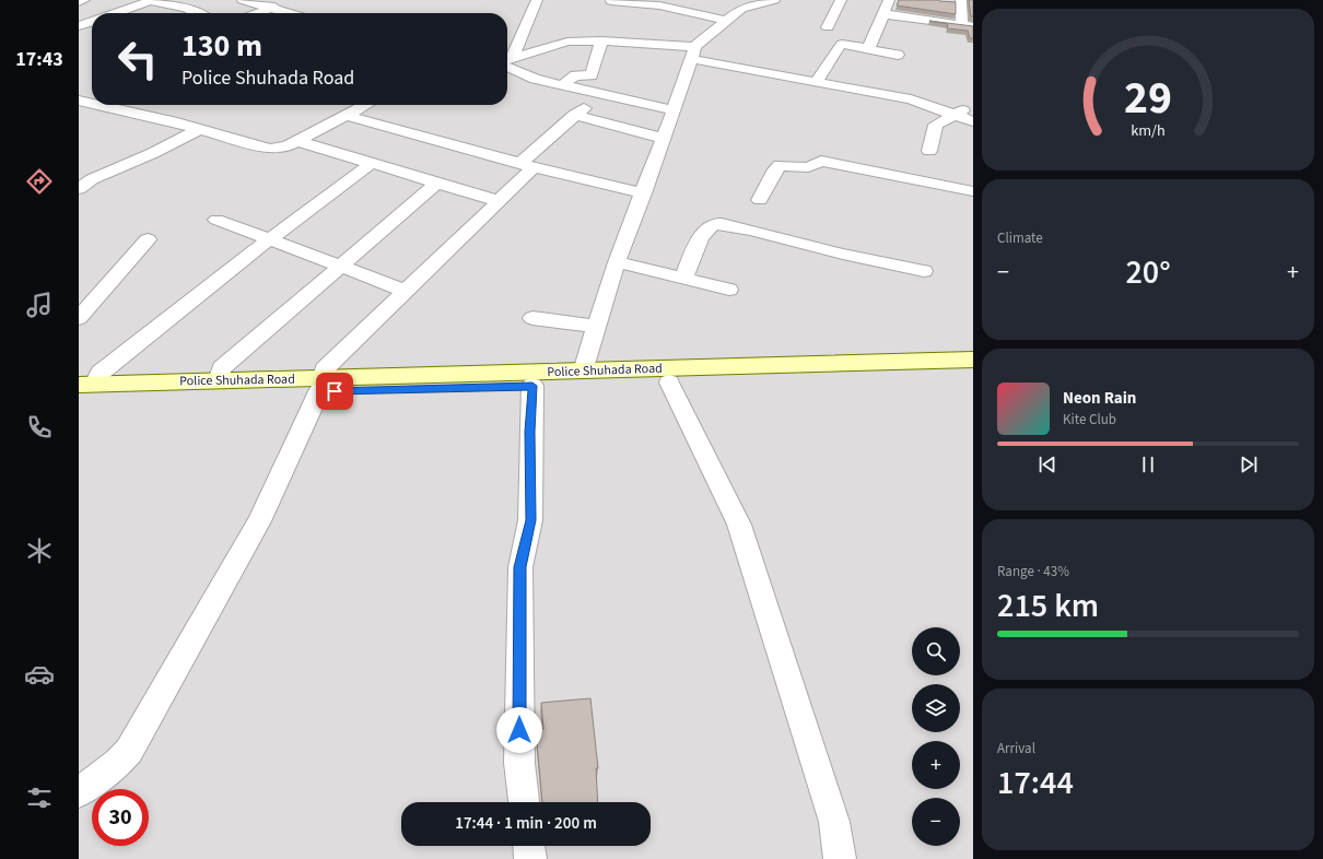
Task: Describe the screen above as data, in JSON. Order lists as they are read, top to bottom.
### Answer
{
  "streets": {
    "main road": ["Police Shuhada Road"]
  },
  "page": {
    "tabs": "17:43",
    "turn": ["130 m", "Police Shuhada Road"],
    "tile": [
      "Climate",
      ["Range · 43%", "215 km"],
      ["Arrival", "17:44"]
    ],
    "heat": ["−", "20°", "+"],
    "song": ["Neon Rain", "Kite Club"],
    "map_buttons": ["+", "−"],
    "limit": "30",
    "trip": "17:44 · 1 min · 200 m",
    "gauge": ["29", "km/h"]
  }
}
